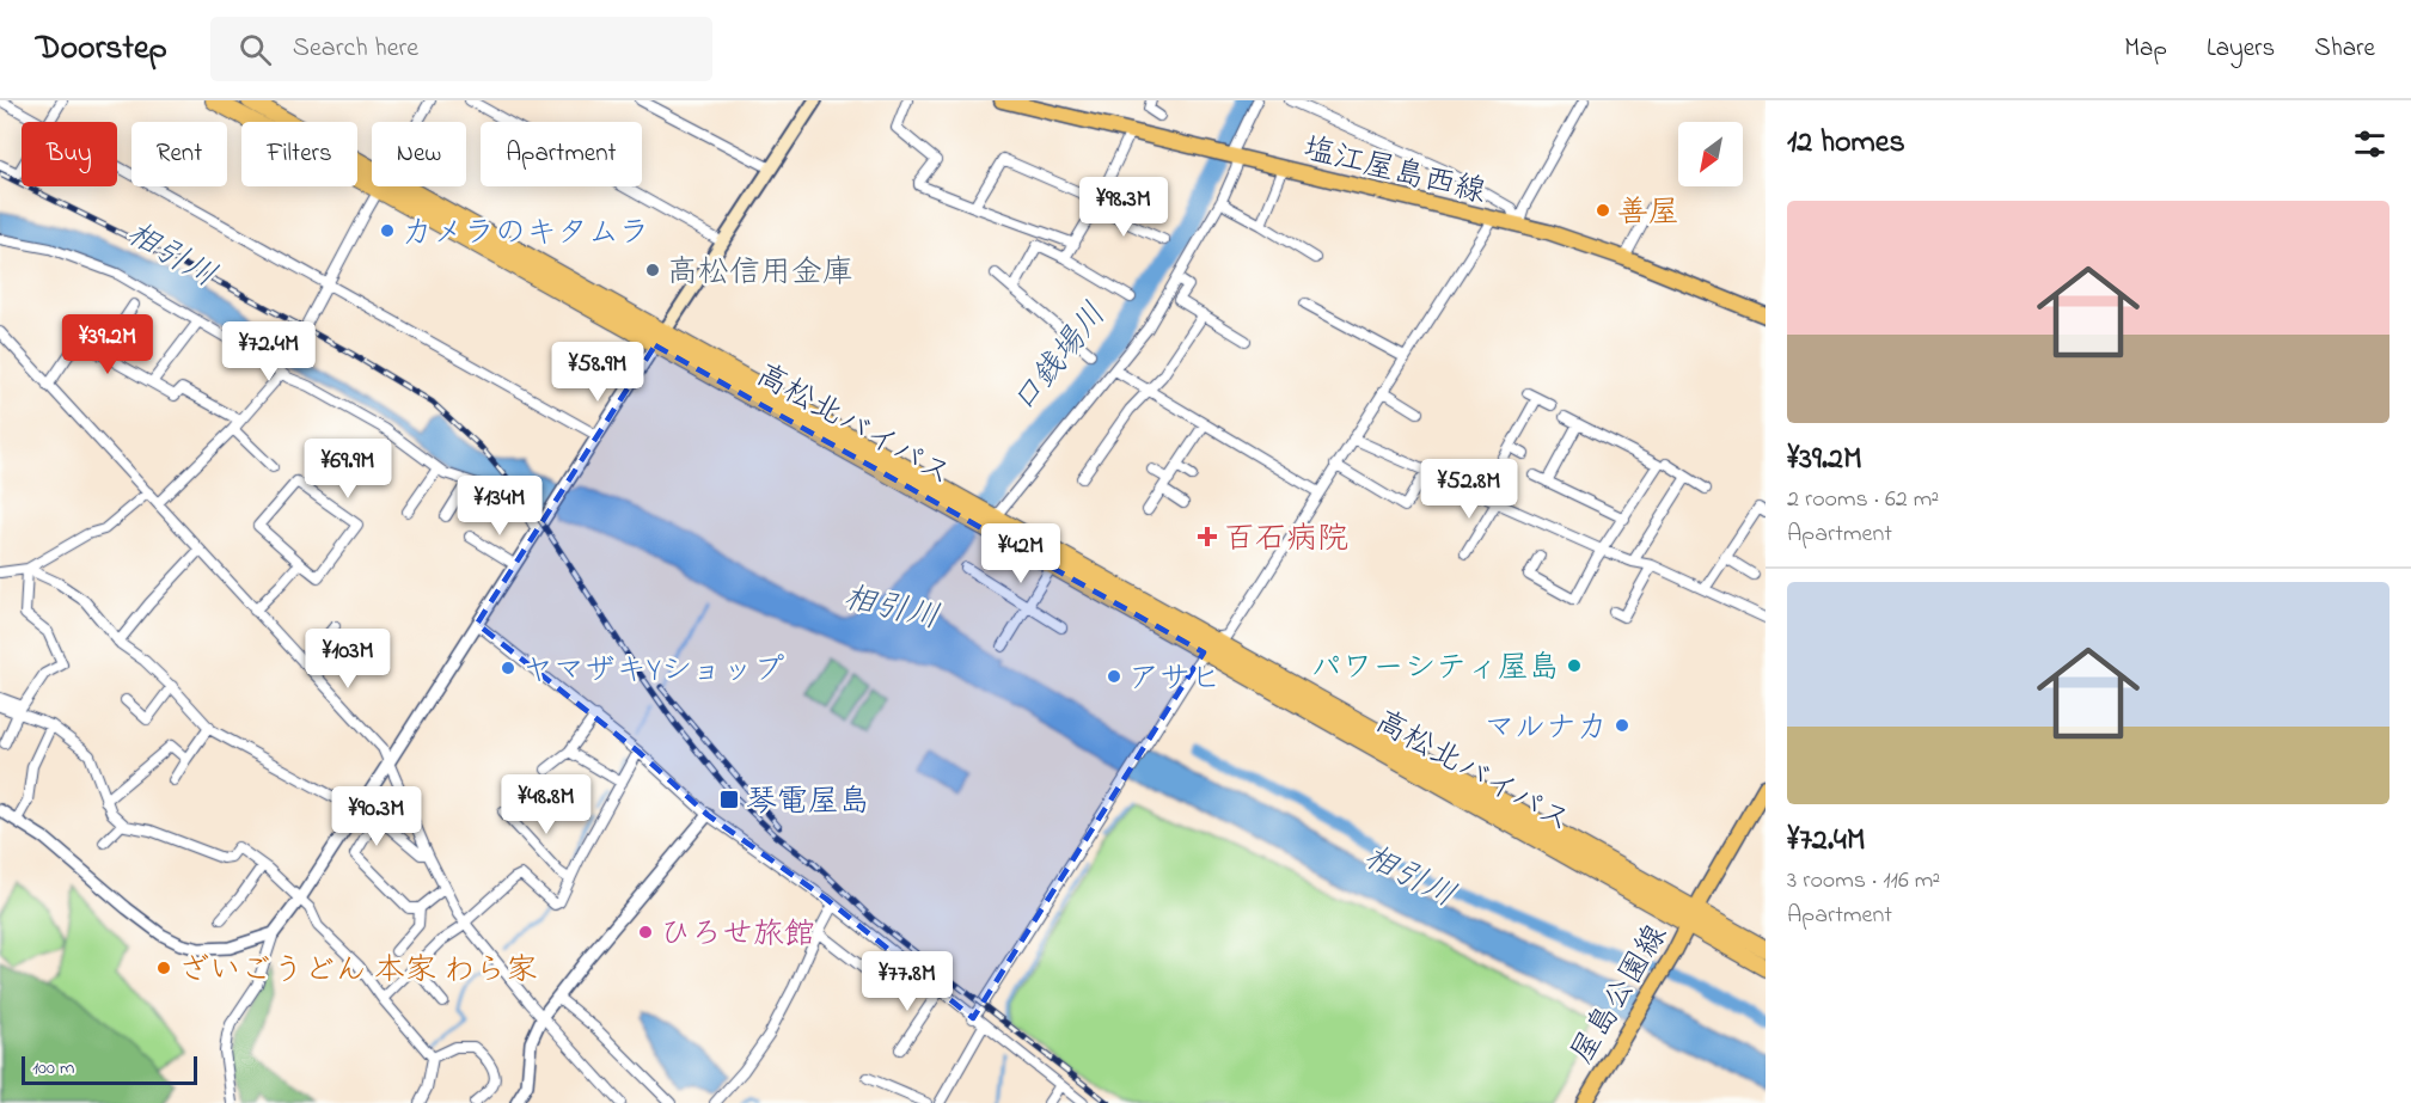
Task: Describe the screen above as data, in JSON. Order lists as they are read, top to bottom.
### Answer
{
  "streets": {
    "highway": ["高松北バイパス"],
    "main road": ["塩江屋島西線", "屋島公園線"]
  },
  "crossings": [
    ["高松北バイパス", "屋島公園線"]
  ],
  "water": ["相引川", "口銭場川"],
  "places": {
    "other": [
      "善屋",
      "カメラのキタムラ",
      "高松信用金庫",
      "パワーシティ屋島",
      "ヤマザキYショップ",
      "アサヒ",
      "マルナカ",
      "ひろせ旅館",
      "ざいごうどん 本家 わら家"
    ],
    "health": ["百石病院"],
    "transit": ["琴電屋島"]
  },
  "scale_bar": "100 m",
  "north": "bottom left",
  "page": {
    "header": "Doorstep",
    "search": "Search here",
    "nav": ["Map", "Layers", "Share"],
    "heading": "12 homes",
    "chip": [
      "Buy",
      "Rent",
      "Filters",
      "New",
      "Apartment"
    ],
    "price": [
      "¥98.3M",
      "¥39.2M",
      "¥72.4M",
      "¥58.9M",
      "¥69.9M",
      "¥52.8M",
      "¥134M",
      "¥42M",
      "¥103M",
      "¥48.8M",
      "¥90.3M",
      "¥77.8M"
    ],
    "list": [
      {
        "name": "¥39.2M",
        "note": "2 rooms · 62 m² · Apartment"
      },
      {
        "name": "¥72.4M",
        "note": "3 rooms · 116 m² · Apartment"
      }
    ],
    "scale": "100 m"
  }
}
